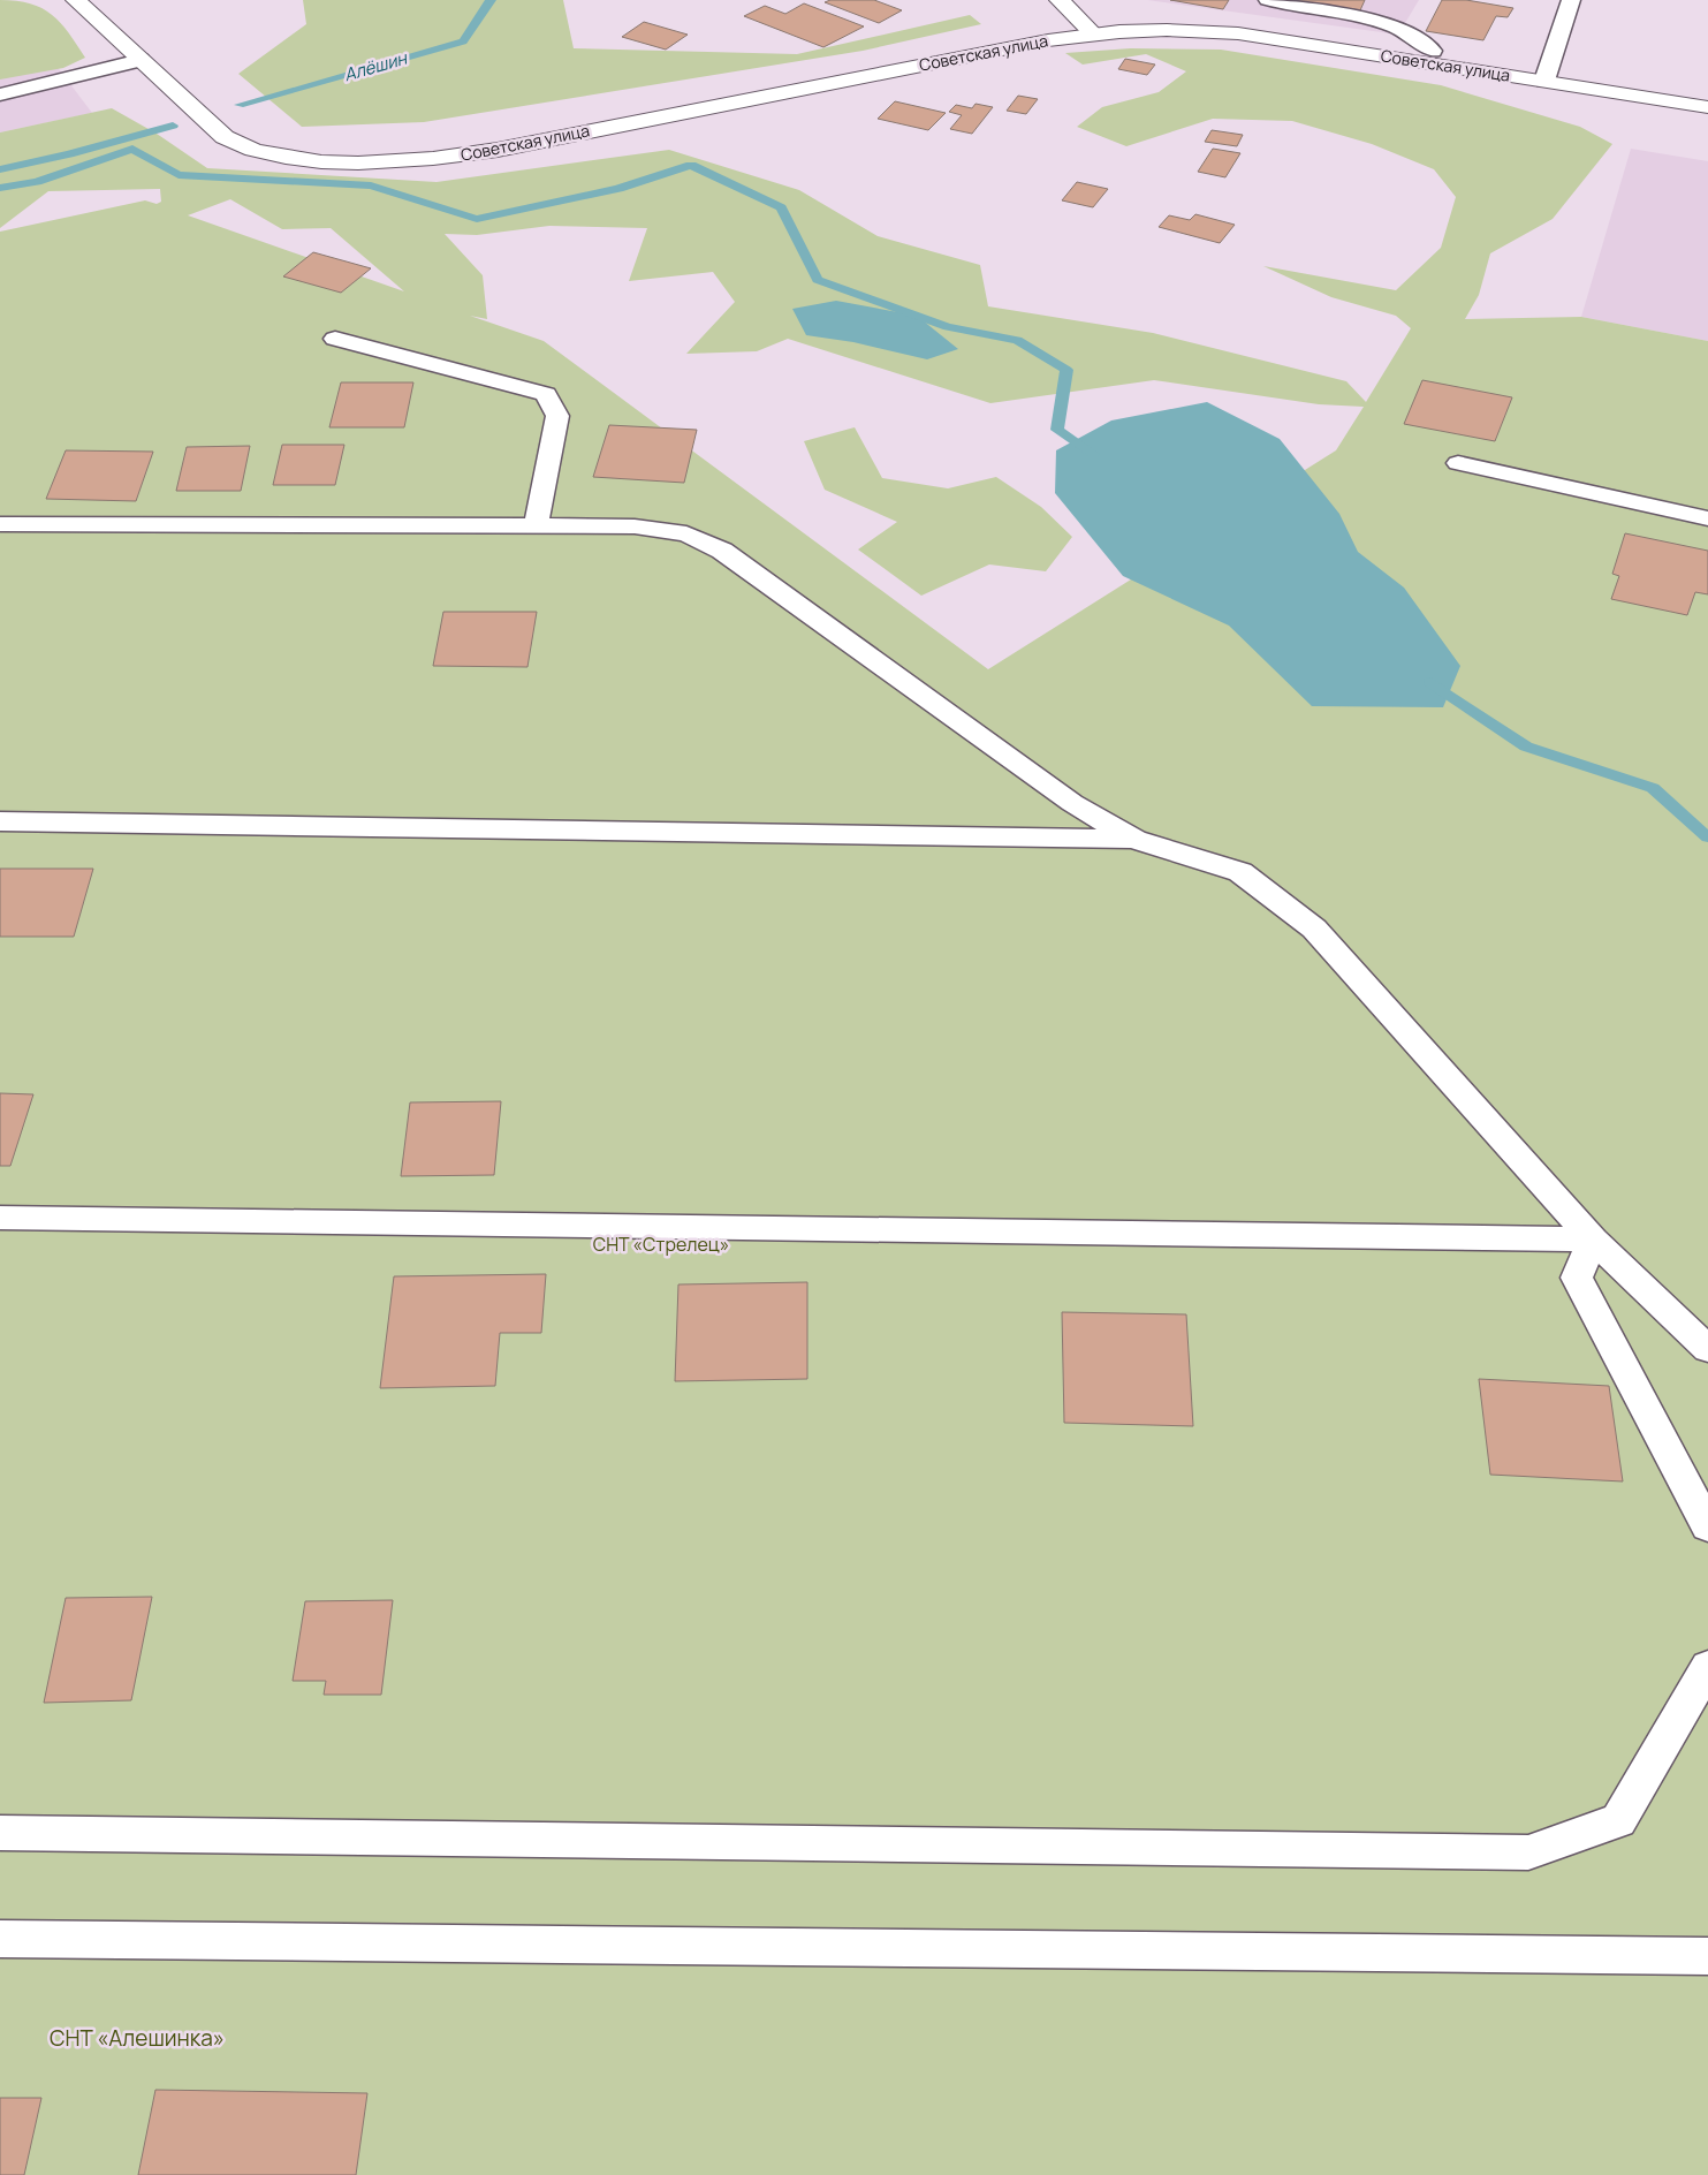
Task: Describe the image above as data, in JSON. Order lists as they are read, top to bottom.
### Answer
{
  "streets": {
    "street": ["Советская улица"]
  },
  "water": ["Алёшин"],
  "parks": ["СНТ «Стрелец»", "СНТ «Алешинка»"]
}
